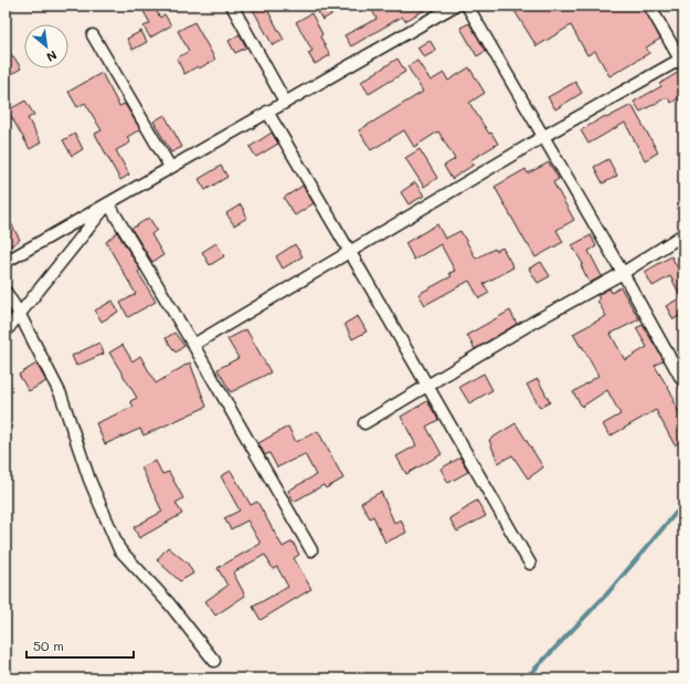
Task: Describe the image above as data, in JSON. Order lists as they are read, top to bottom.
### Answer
{
  "scale_bar": "50 m",
  "north": "bottom right"
}
